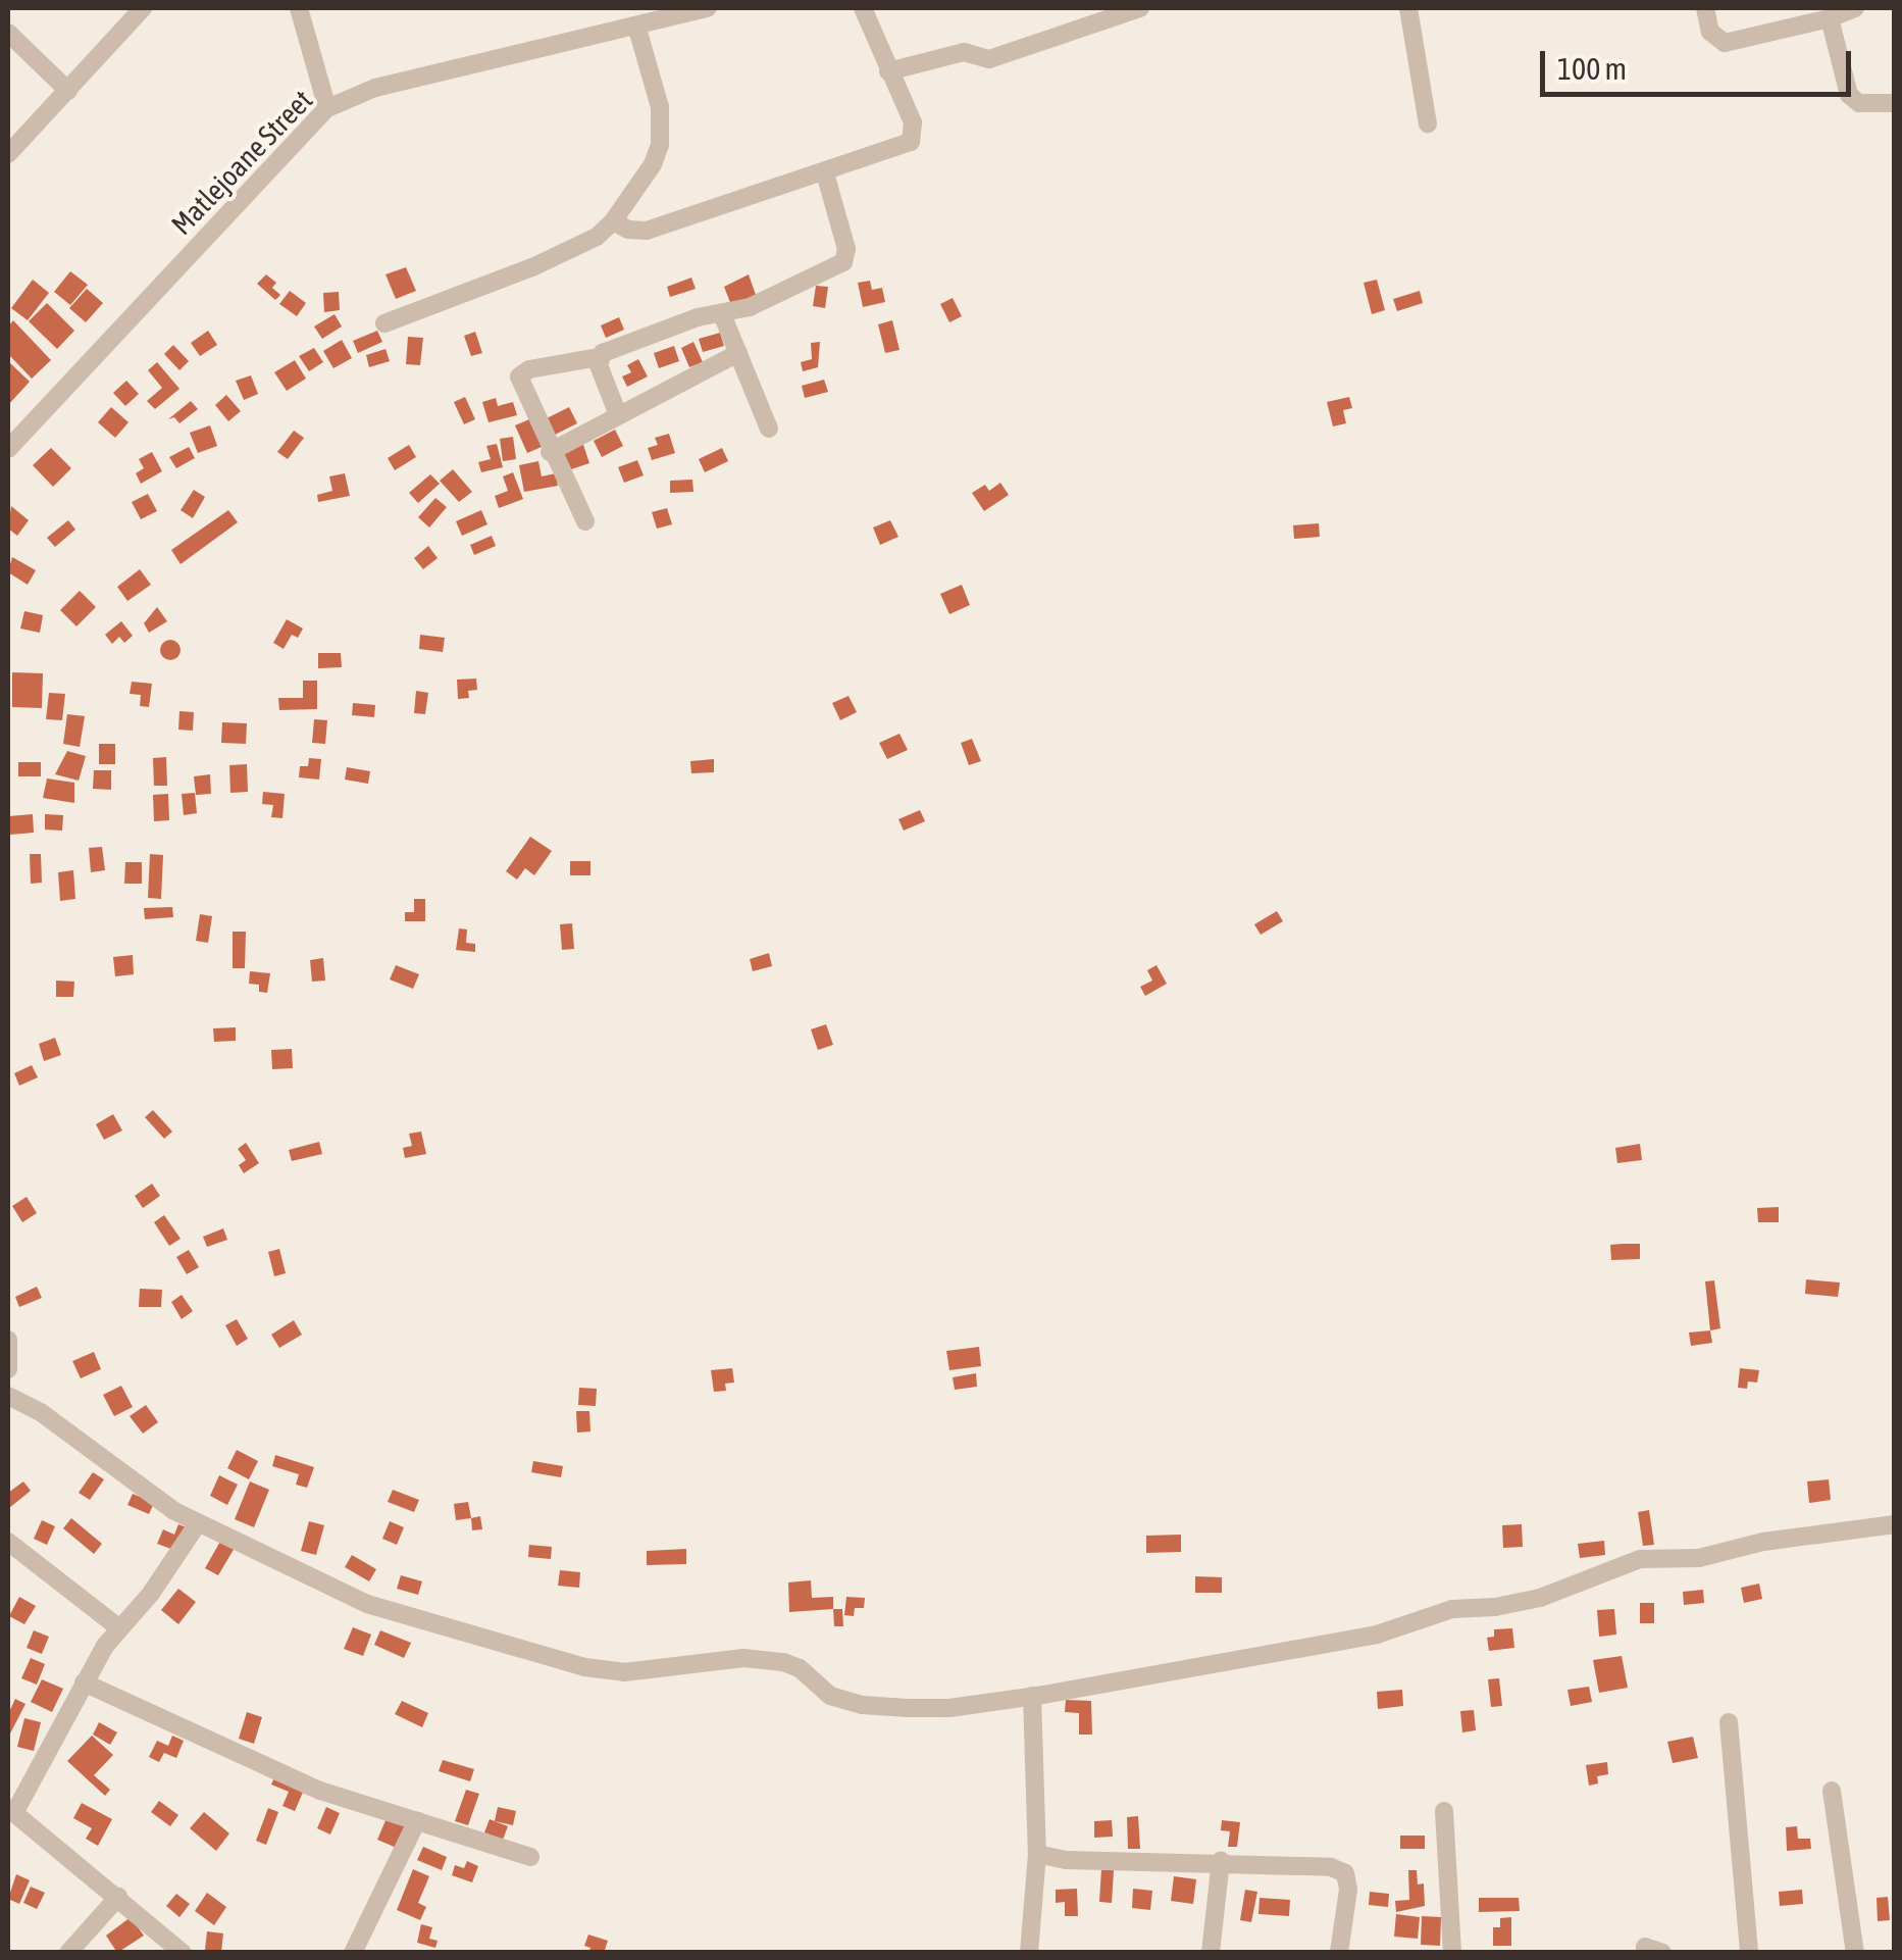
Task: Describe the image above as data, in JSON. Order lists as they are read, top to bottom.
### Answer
{
  "streets": {
    "street": ["Matlejoane Street"]
  },
  "scale_bar": "100 m"
}
